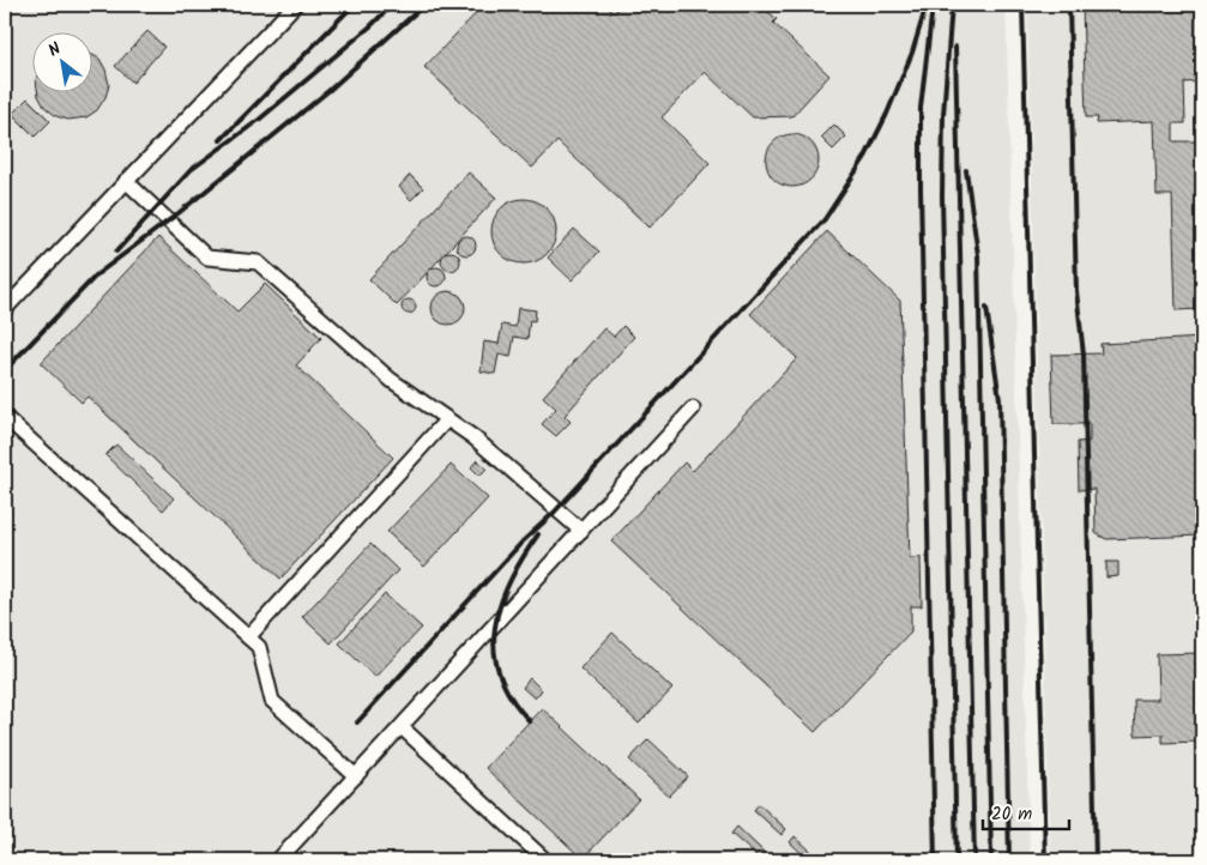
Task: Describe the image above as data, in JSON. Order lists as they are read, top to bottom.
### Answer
{
  "scale_bar": "20 m",
  "north": "top left"
}
